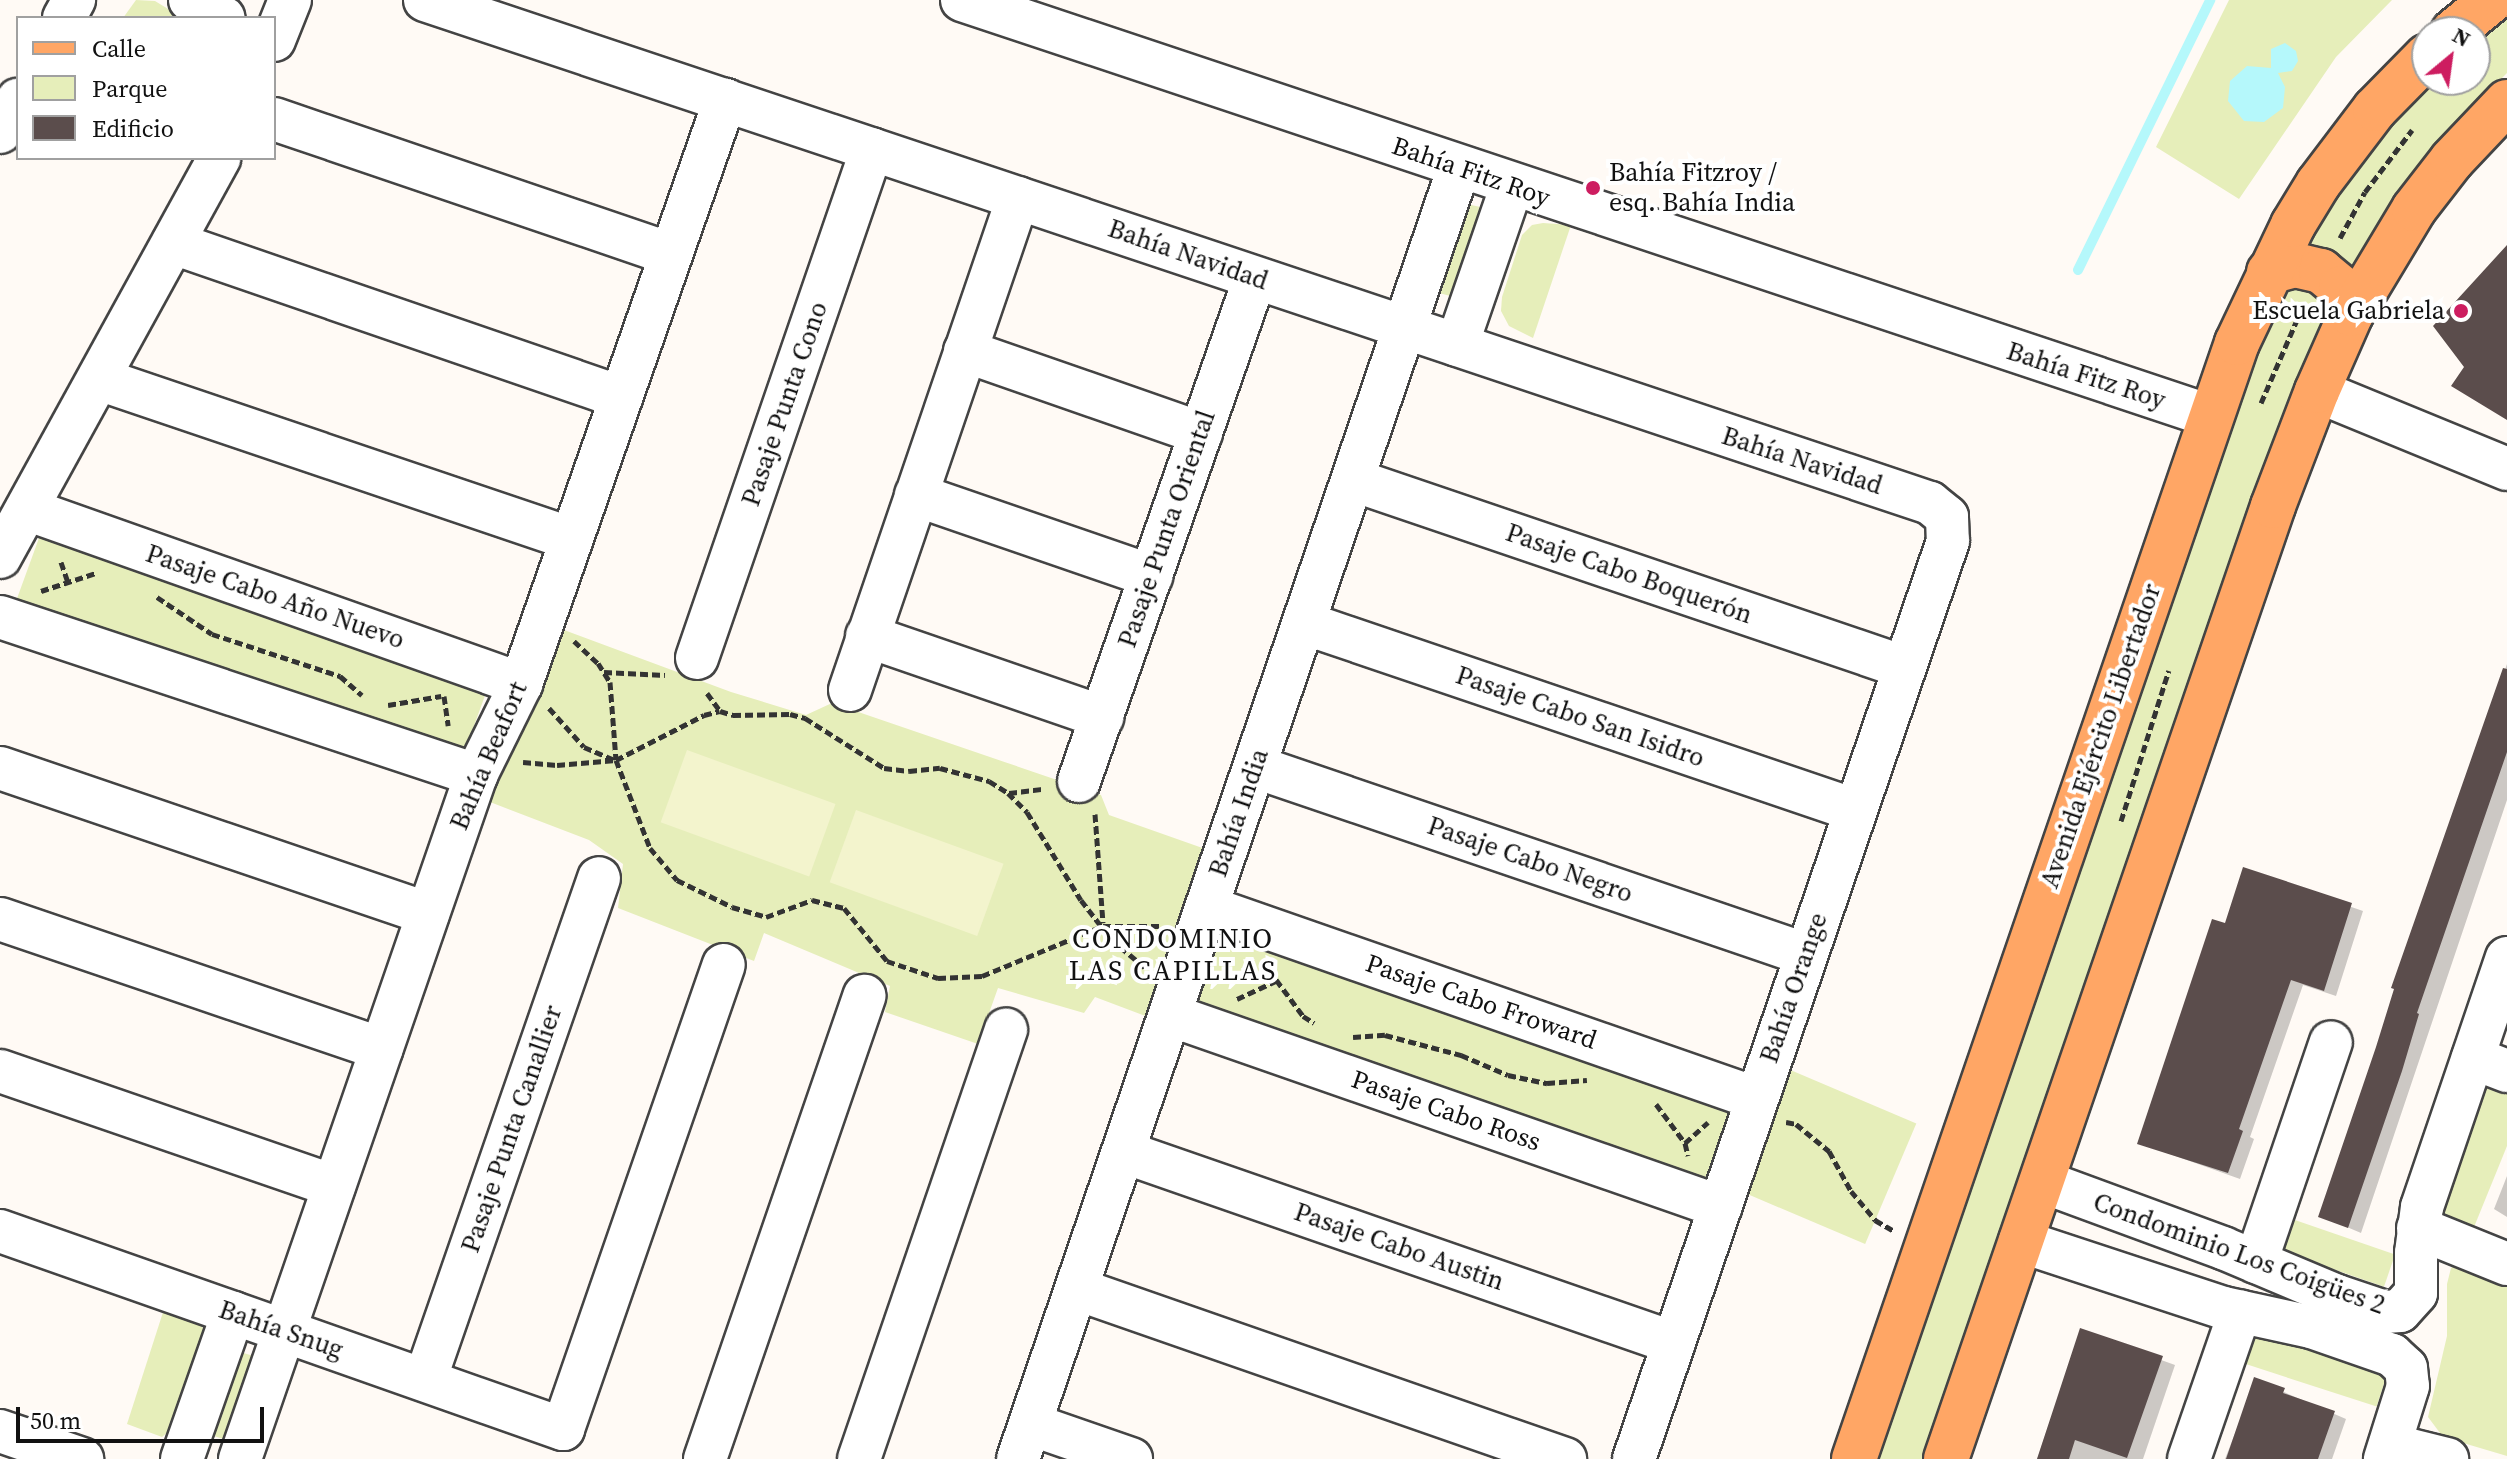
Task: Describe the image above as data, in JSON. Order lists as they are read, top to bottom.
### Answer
{
  "streets": {
    "main road": ["Avenida Ejército Libertador"],
    "street": [
      "Bahía Fitz Roy",
      "Bahía Navidad",
      "Pasaje Punta Cono",
      "Pasaje Punta Oriental",
      "Pasaje Cabo Boquerón",
      "Pasaje Cabo Año Nuevo",
      "Pasaje Cabo San Isidro",
      "Bahía Beafort",
      "Bahía India",
      "Pasaje Cabo Negro",
      "Bahía Orange",
      "Pasaje Cabo Froward",
      "Pasaje Cabo Ross",
      "Pasaje Punta Canallier",
      "Pasaje Cabo Austin",
      "Condominio Los Coigües 2",
      "Bahía Snug"
    ]
  },
  "crossings": [
    ["Bahía Fitz Roy", "Avenida Ejército Libertador"],
    ["Bahía Fitz Roy", "Bahía India"],
    ["Bahía Navidad", "Pasaje Punta Cono"],
    ["Bahía Navidad", "Pasaje Punta Oriental"],
    ["Bahía Navidad", "Bahía Beafort"],
    ["Bahía Navidad", "Bahía India"],
    ["Bahía Navidad", "Bahía Orange"],
    ["Pasaje Cabo Boquerón", "Bahía India"],
    ["Pasaje Cabo Boquerón", "Bahía Orange"],
    ["Pasaje Cabo Año Nuevo", "Bahía Beafort"],
    ["Pasaje Cabo San Isidro", "Bahía India"],
    ["Pasaje Cabo San Isidro", "Bahía Orange"],
    ["Bahía Beafort", "Bahía Snug"],
    ["Bahía India", "Pasaje Cabo Negro"],
    ["Bahía India", "Pasaje Cabo Froward"],
    ["Bahía India", "Pasaje Cabo Ross"],
    ["Bahía India", "Pasaje Cabo Austin"],
    ["Pasaje Cabo Negro", "Bahía Orange"],
    ["Bahía Orange", "Pasaje Cabo Froward"],
    ["Bahía Orange", "Pasaje Cabo Ross"],
    ["Bahía Orange", "Pasaje Cabo Austin"],
    ["Pasaje Punta Canallier", "Bahía Snug"]
  ],
  "districts": ["CONDOMINIO LAS CAPILLAS"],
  "places": ["Bahía Fitzroy / esq. Bahía India", "Escuela Gabriela"],
  "legend": ["Calle", "Parque", "Edificio"],
  "scale_bar": "50 m",
  "north": "top right"
}
